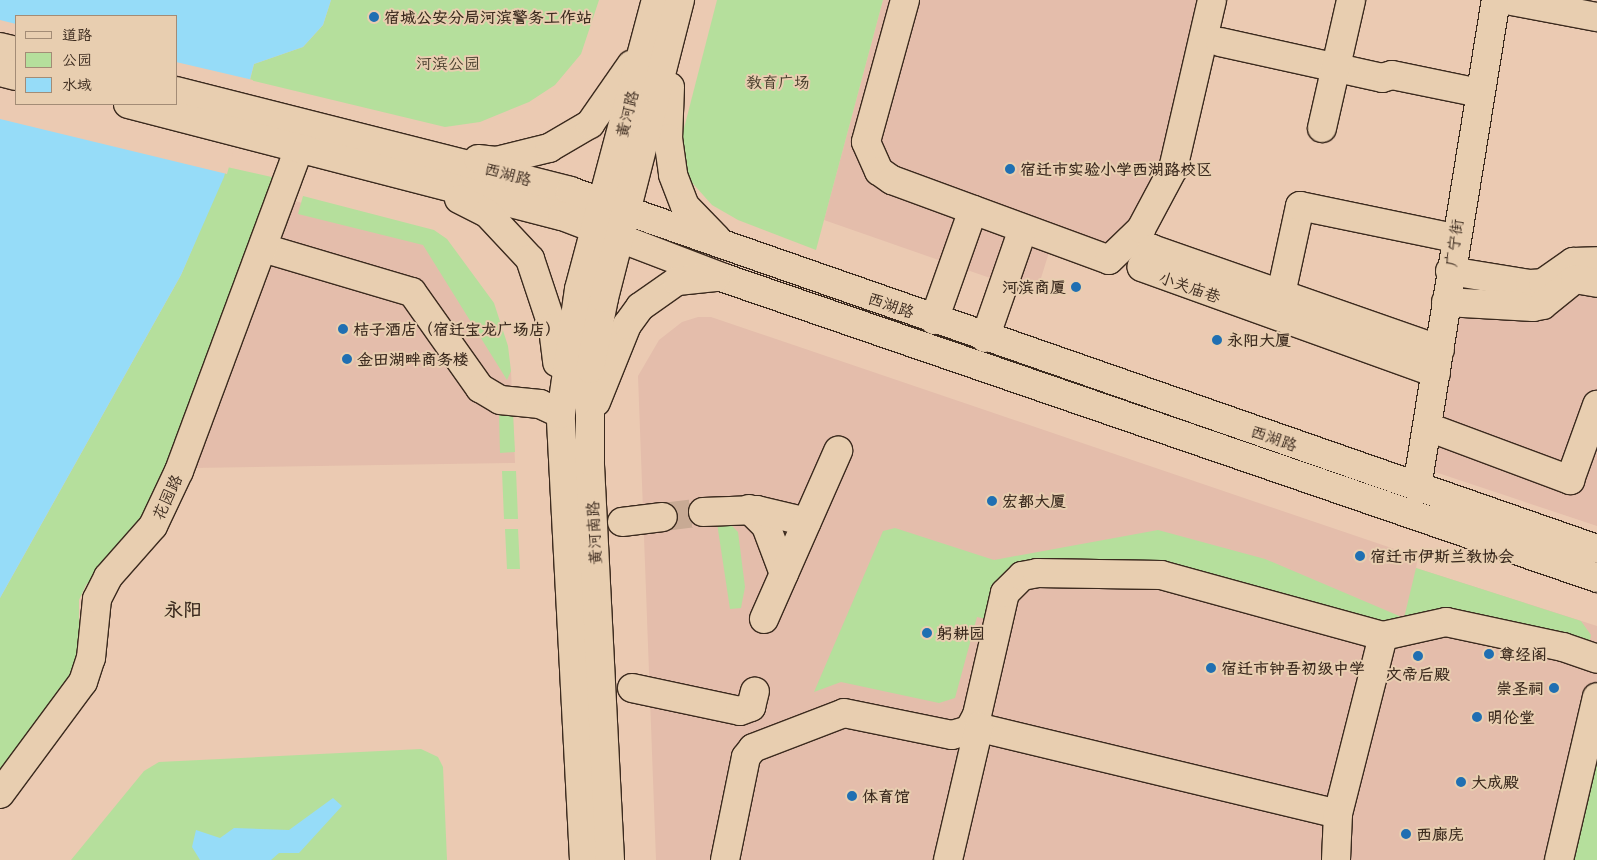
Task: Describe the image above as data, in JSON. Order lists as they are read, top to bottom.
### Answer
{
  "streets": {
    "main road": [
      "黄河路",
      "西湖路",
      "广宁街",
      "小关庙巷",
      "花园路",
      "黄河南路"
    ]
  },
  "crossings": [
    ["黄河路", "西湖路"],
    ["黄河路", "黄河南路"],
    ["西湖路", "广宁街"],
    ["西湖路", "花园路"],
    ["西湖路", "黄河南路"],
    ["广宁街", "小关庙巷"]
  ],
  "districts": ["永阳"],
  "parks": ["河滨公园", "教育广场"],
  "places": [
    "宿城公安分局河滨警务工作站",
    "宿迁市实验小学西湖路校区",
    "河滨商厦",
    "桔子酒店（宿迁宝龙广场店）",
    "永阳大厦",
    "金田湖畔商务楼",
    "宏都大厦",
    "宿迁市伊斯兰教协会",
    "躬耕园",
    "尊经阁",
    "文帝后殿",
    "宿迁市钟吾初级中学",
    "崇圣祠",
    "明伦堂",
    "大成殿",
    "体育馆",
    "西廊庑"
  ],
  "legend": ["道路", "公园", "水域"]
}
